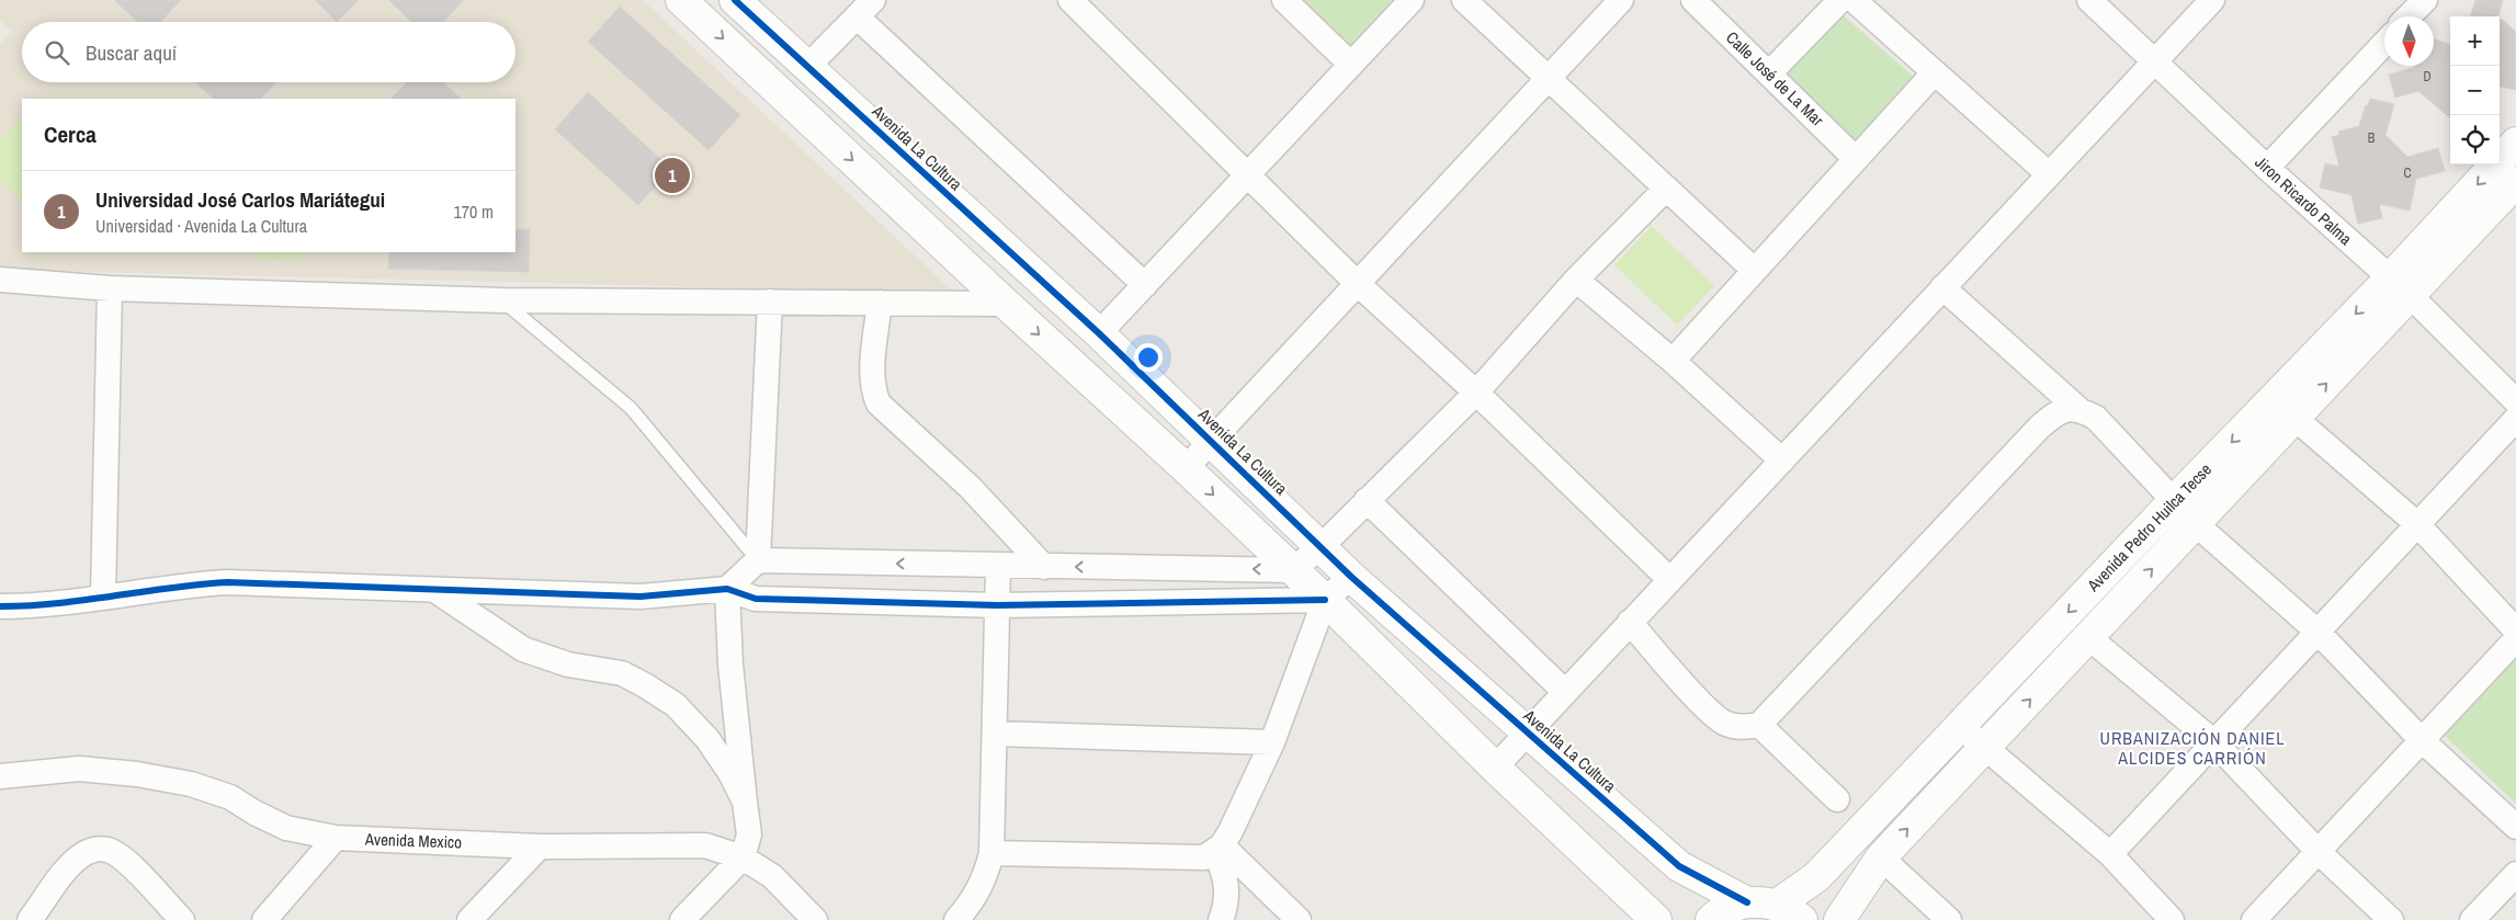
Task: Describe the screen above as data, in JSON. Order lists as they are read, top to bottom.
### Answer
{
  "streets": {
    "street": [
      "Calle José de La Mar",
      "Avenida La Cultura",
      "Jiron Ricardo Palma",
      "Avenida Pedro Huilca Tecse",
      "Avenida Mexico"
    ]
  },
  "crossings": [
    ["Jiron Ricardo Palma", "Avenida Pedro Huilca Tecse"]
  ],
  "districts": ["URBANIZACIÓN DANIEL ALCIDES CARRIÓN"],
  "house_numbers": ["D", "B", "C"],
  "north": "bottom",
  "page": {
    "map_buttons": ["+", "−"],
    "search": "Buscar aquí",
    "heading": "Cerca",
    "pins": "1",
    "list": [
      {
        "mark": "1",
        "name": "Universidad José Carlos Mariátegui",
        "note": "Universidad · Avenida La Cultura",
        "value": "170 m"
      }
    ]
  }
}
